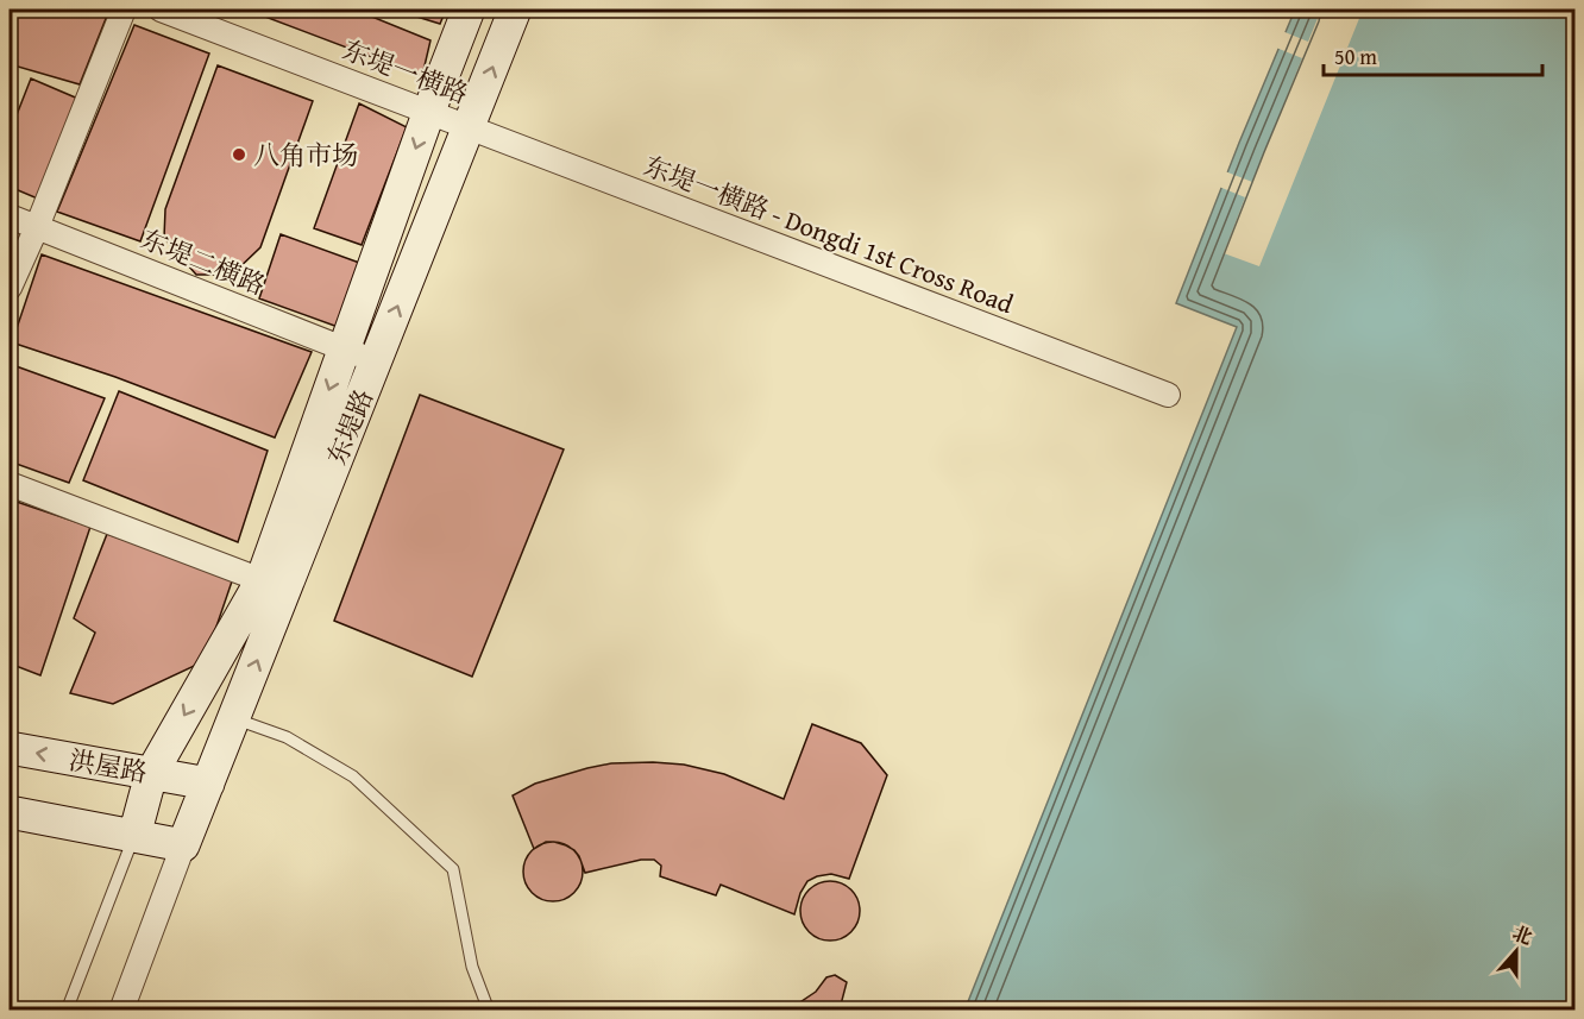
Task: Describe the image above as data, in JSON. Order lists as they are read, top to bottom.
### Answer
{
  "streets": {
    "main road": ["东堤路", "洪屋路"],
    "street": ["东堤一横路", "东堤一横路 - Dongdi 1st Cross Road", "东堤二横路"]
  },
  "crossings": [
    ["东堤一横路", "东堤一横路 - Dongdi 1st Cross Road"],
    ["东堤一横路", "东堤路"],
    ["东堤一横路 - Dongdi 1st Cross Road", "东堤路"],
    ["东堤二横路", "东堤路"],
    ["东堤路", "洪屋路"]
  ],
  "places": ["八角市场"],
  "scale_bar": "50 m",
  "north": "top"
}
